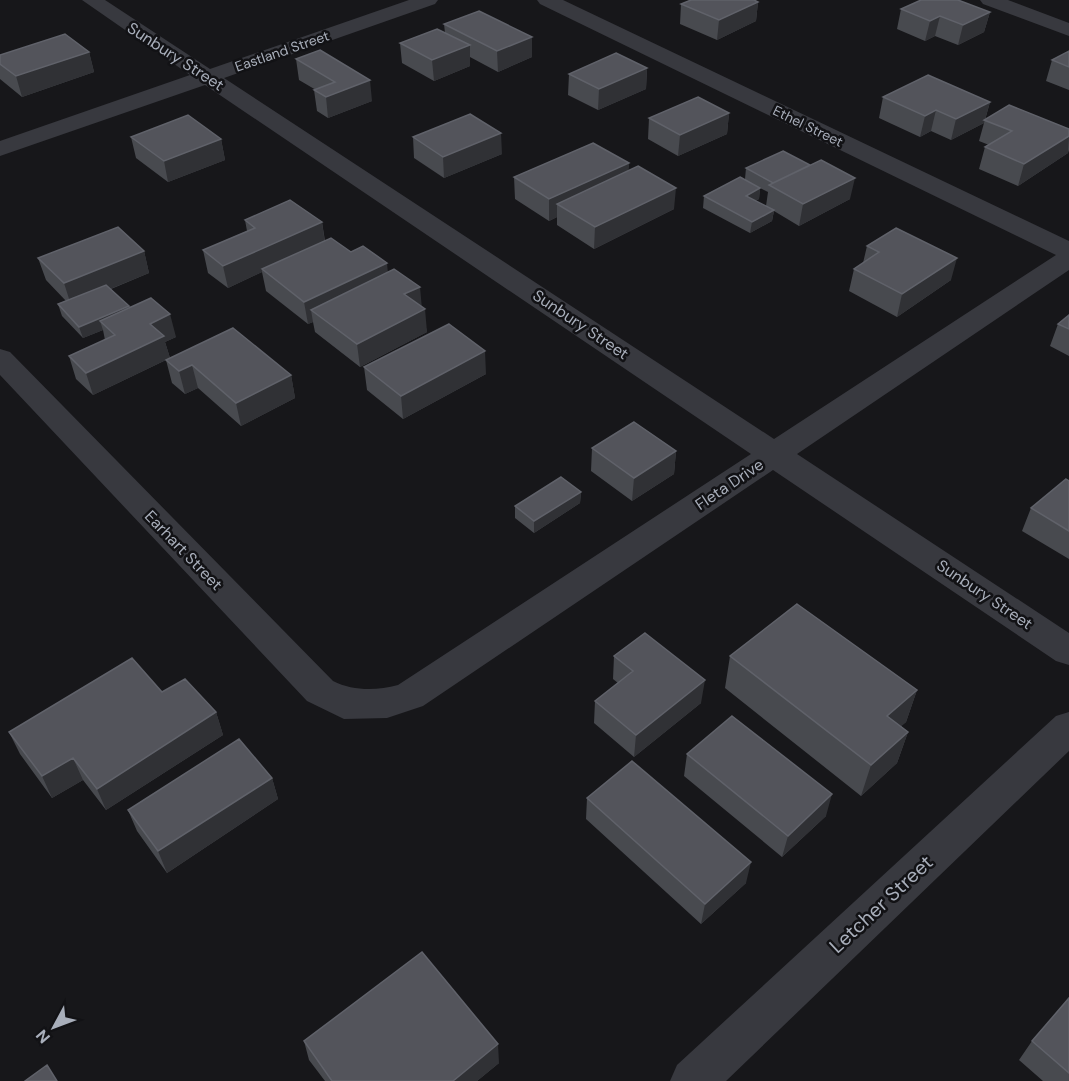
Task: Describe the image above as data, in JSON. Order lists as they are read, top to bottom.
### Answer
{
  "streets": {
    "street": [
      "Eastland Street",
      "Sunbury Street",
      "Ethel Street",
      "Fleta Drive",
      "Earhart Street",
      "Letcher Street"
    ]
  },
  "crossings": [
    ["Eastland Street", "Sunbury Street"],
    ["Sunbury Street", "Fleta Drive"],
    ["Fleta Drive", "Earhart Street"]
  ],
  "north": "bottom left"
}
